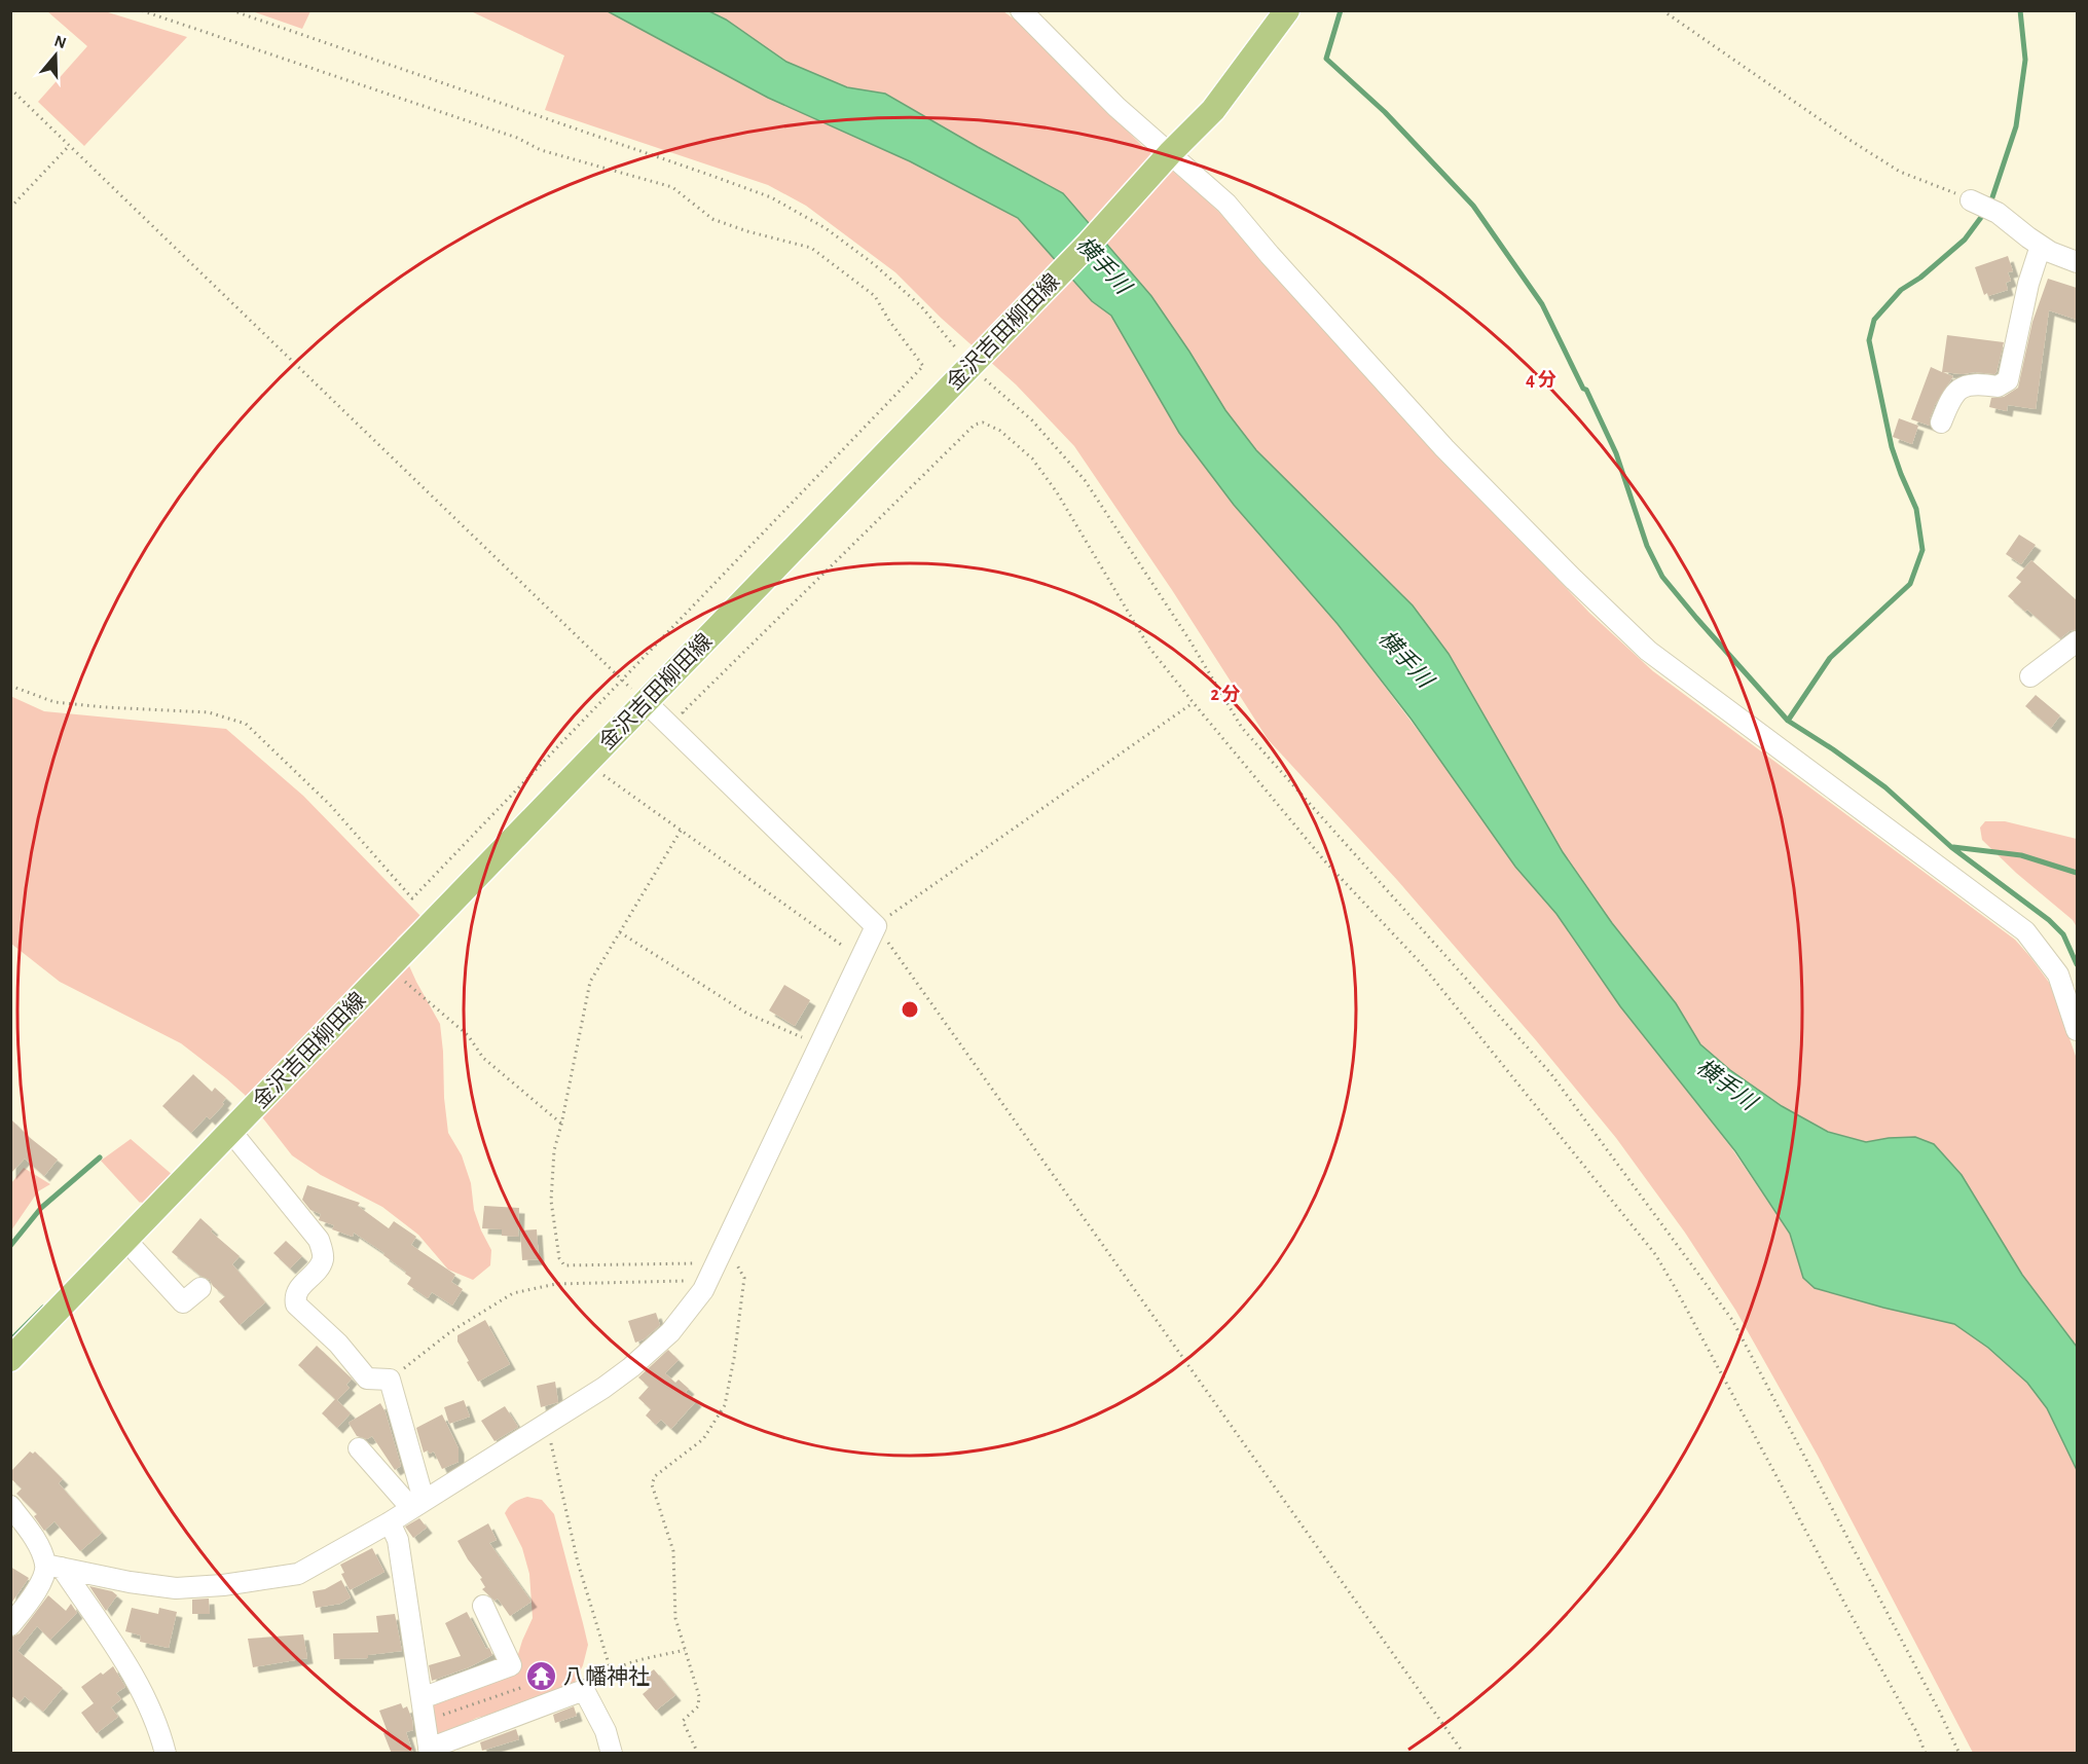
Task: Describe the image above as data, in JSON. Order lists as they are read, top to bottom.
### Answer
{
  "streets": {
    "main road": ["金沢吉田柳田線"]
  },
  "water": ["横手川"],
  "places": {
    "temple": ["八幡神社"]
  },
  "north": "top",
  "rings": ["4 分", "2 分"]
}
